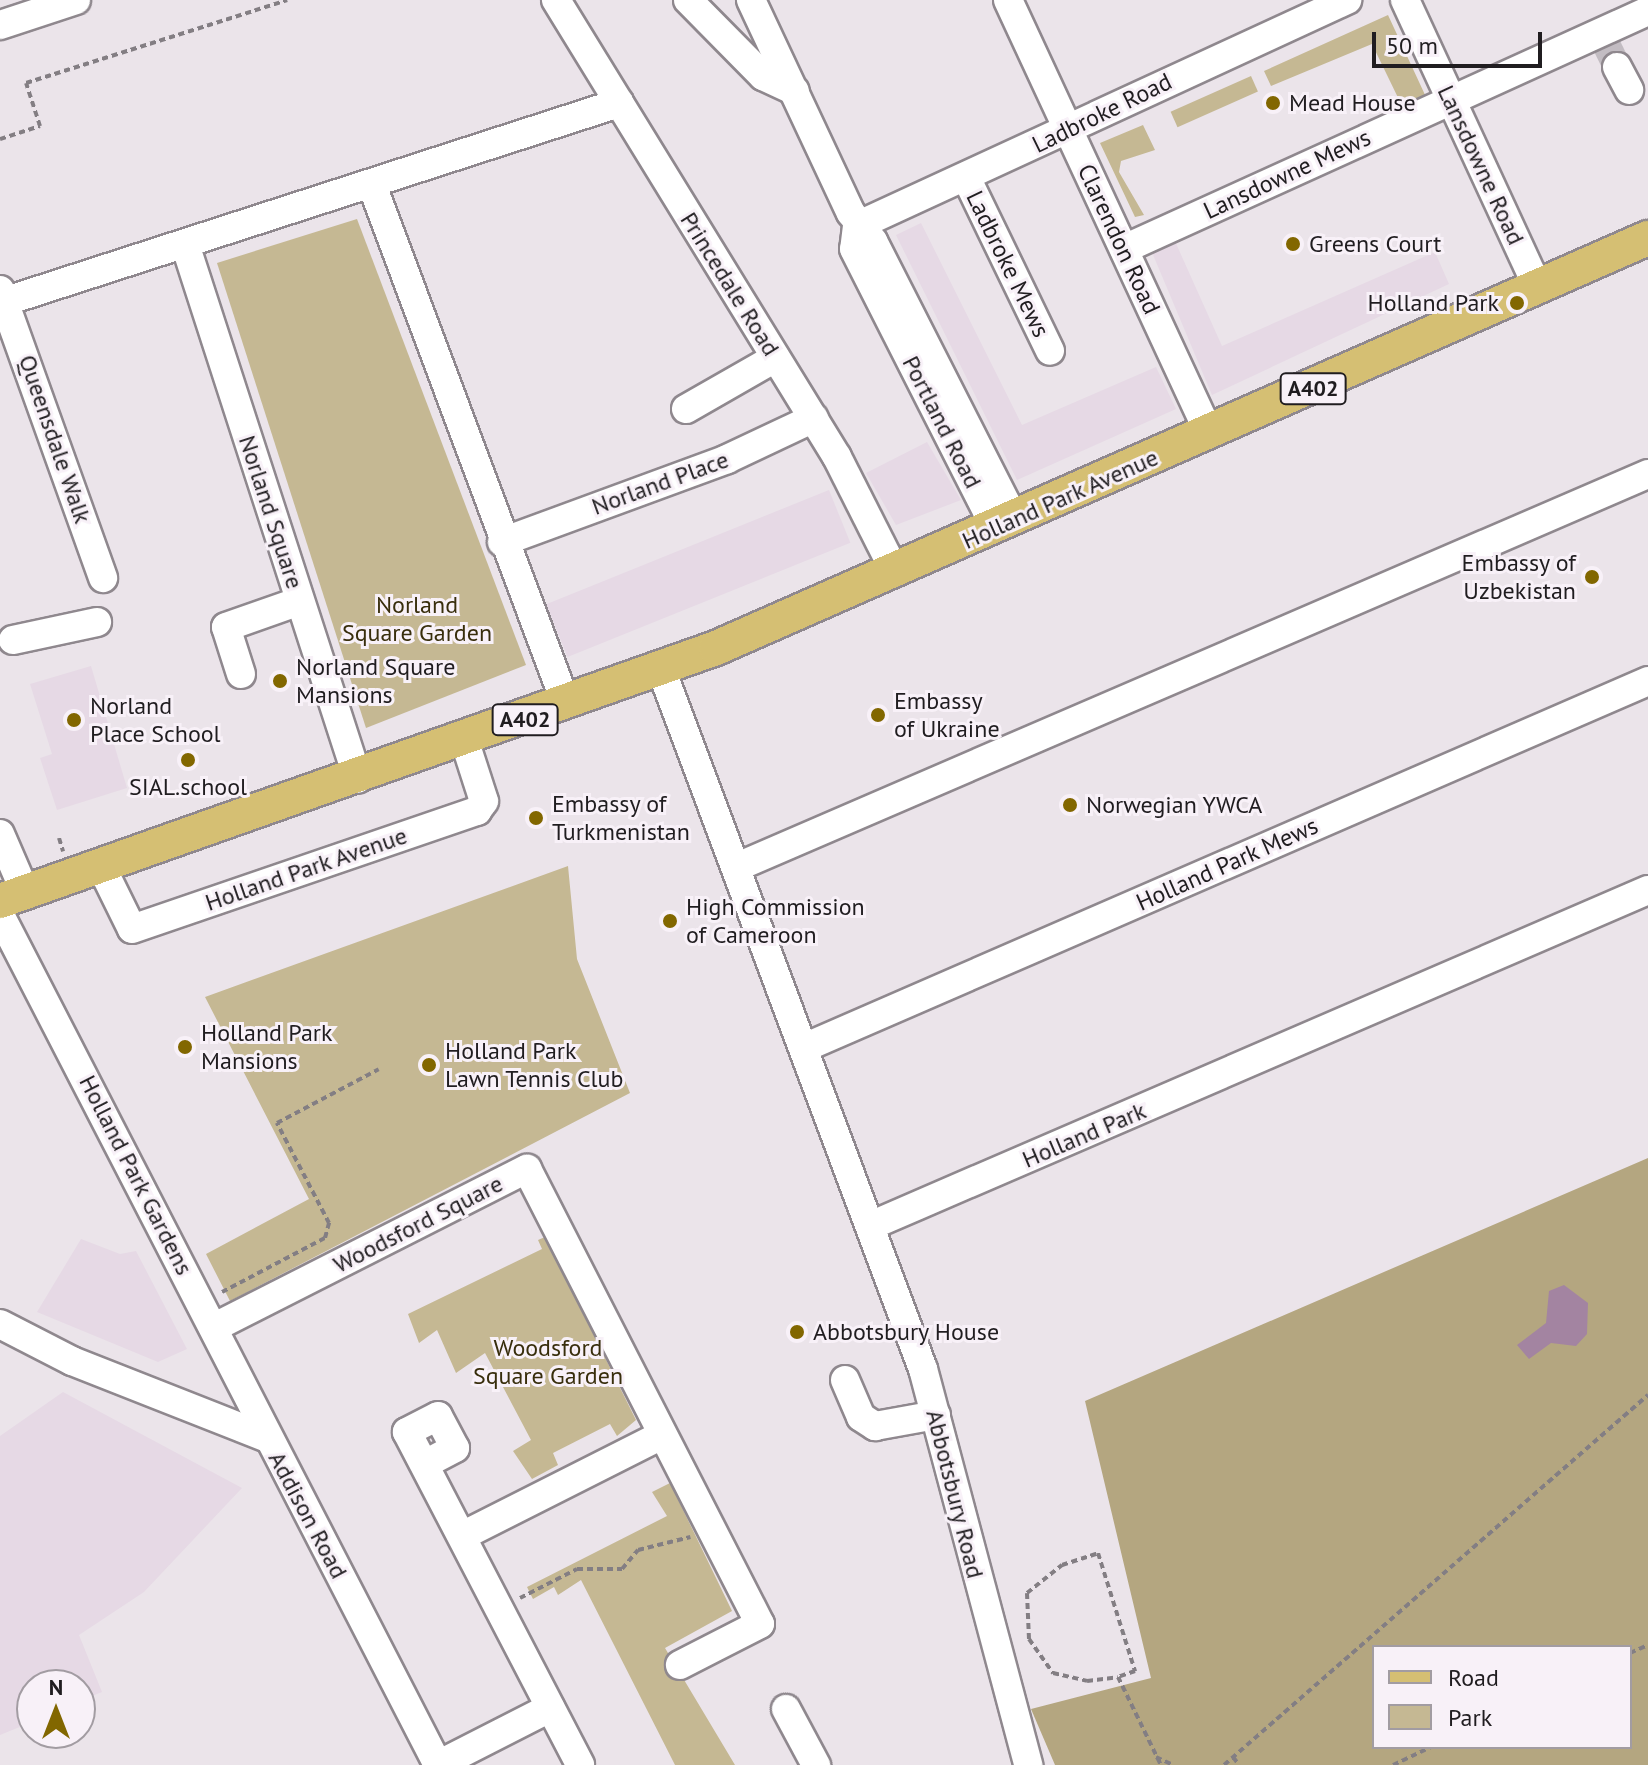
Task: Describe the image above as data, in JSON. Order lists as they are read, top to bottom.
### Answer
{
  "streets": {
    "main road": ["A402", "Holland Park Avenue"],
    "street": [
      "Ladbroke Road",
      "Lansdowne Road",
      "Lansdowne Mews",
      "Clarendon Road",
      "Ladbroke Mews",
      "Princedale Road",
      "Portland Road",
      "Queensdale Walk",
      "Norland Place",
      "Norland Square",
      "Holland Park Mews",
      "Holland Park",
      "Holland Park Gardens",
      "Woodsford Square",
      "Abbotsbury Road",
      "Addison Road"
    ]
  },
  "crossings": [
    ["Ladbroke Road", "Clarendon Road"],
    ["Ladbroke Road", "Ladbroke Mews"],
    ["Ladbroke Road", "Portland Road"],
    ["Lansdowne Road", "Lansdowne Mews"],
    ["Lansdowne Road", "Holland Park Avenue"],
    ["Lansdowne Mews", "Clarendon Road"],
    ["Clarendon Road", "Holland Park Avenue"],
    ["Princedale Road", "Norland Place"],
    ["Princedale Road", "Holland Park Avenue"],
    ["Portland Road", "Holland Park Avenue"],
    ["Holland Park Avenue", "Norland Square"],
    ["Holland Park", "Abbotsbury Road"],
    ["Holland Park Gardens", "Woodsford Square"],
    ["Holland Park Gardens", "Addison Road"]
  ],
  "parks": ["Norland Square Garden", "Woodsford Square Garden"],
  "places": [
    "Mead House",
    "Greens Court",
    "Holland Park",
    "Embassy of Uzbekistan",
    "Norland Square Mansions",
    "Embassy of Ukraine",
    "Norland Place School",
    "SIAL.school",
    "Norwegian YWCA",
    "Embassy of Turkmenistan",
    "High Commission of Cameroon",
    "Holland Park Mansions",
    "Holland Park Lawn Tennis Club",
    "Abbotsbury House"
  ],
  "legend": ["Road", "Park"],
  "scale_bar": "50 m",
  "north": "top"
}
